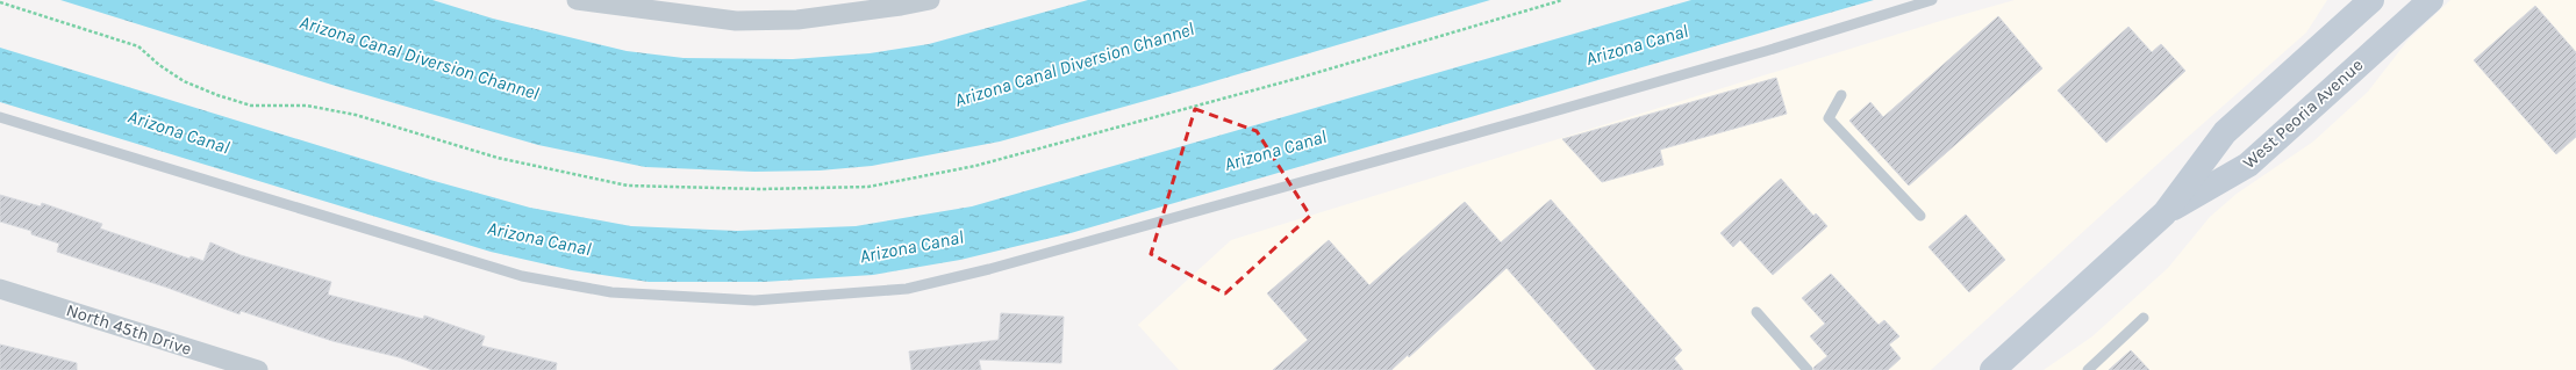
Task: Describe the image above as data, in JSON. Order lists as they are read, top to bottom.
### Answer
{
  "streets": {
    "main road": ["West Peoria Avenue"],
    "street": ["North 45th Drive"]
  },
  "water": ["Arizona Canal", "Arizona Canal Diversion Channel"]
}
